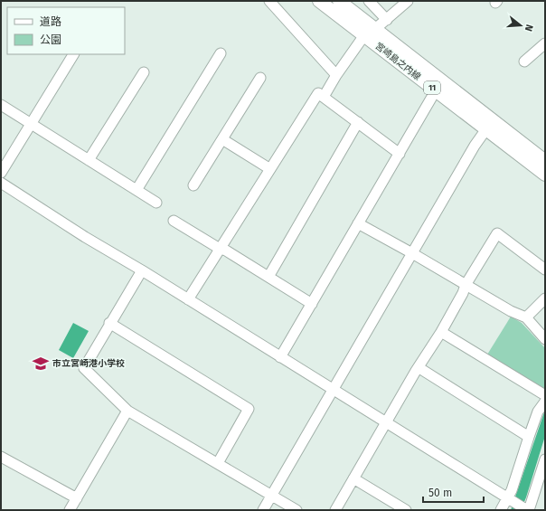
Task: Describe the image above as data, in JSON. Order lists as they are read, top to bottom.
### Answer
{
  "streets": {
    "main road": ["宮崎島之内線", "11"]
  },
  "places": {
    "school or university": ["市立宮崎港小学校"]
  },
  "legend": ["道路", "公園"],
  "scale_bar": "50 m",
  "north": "right"
}
